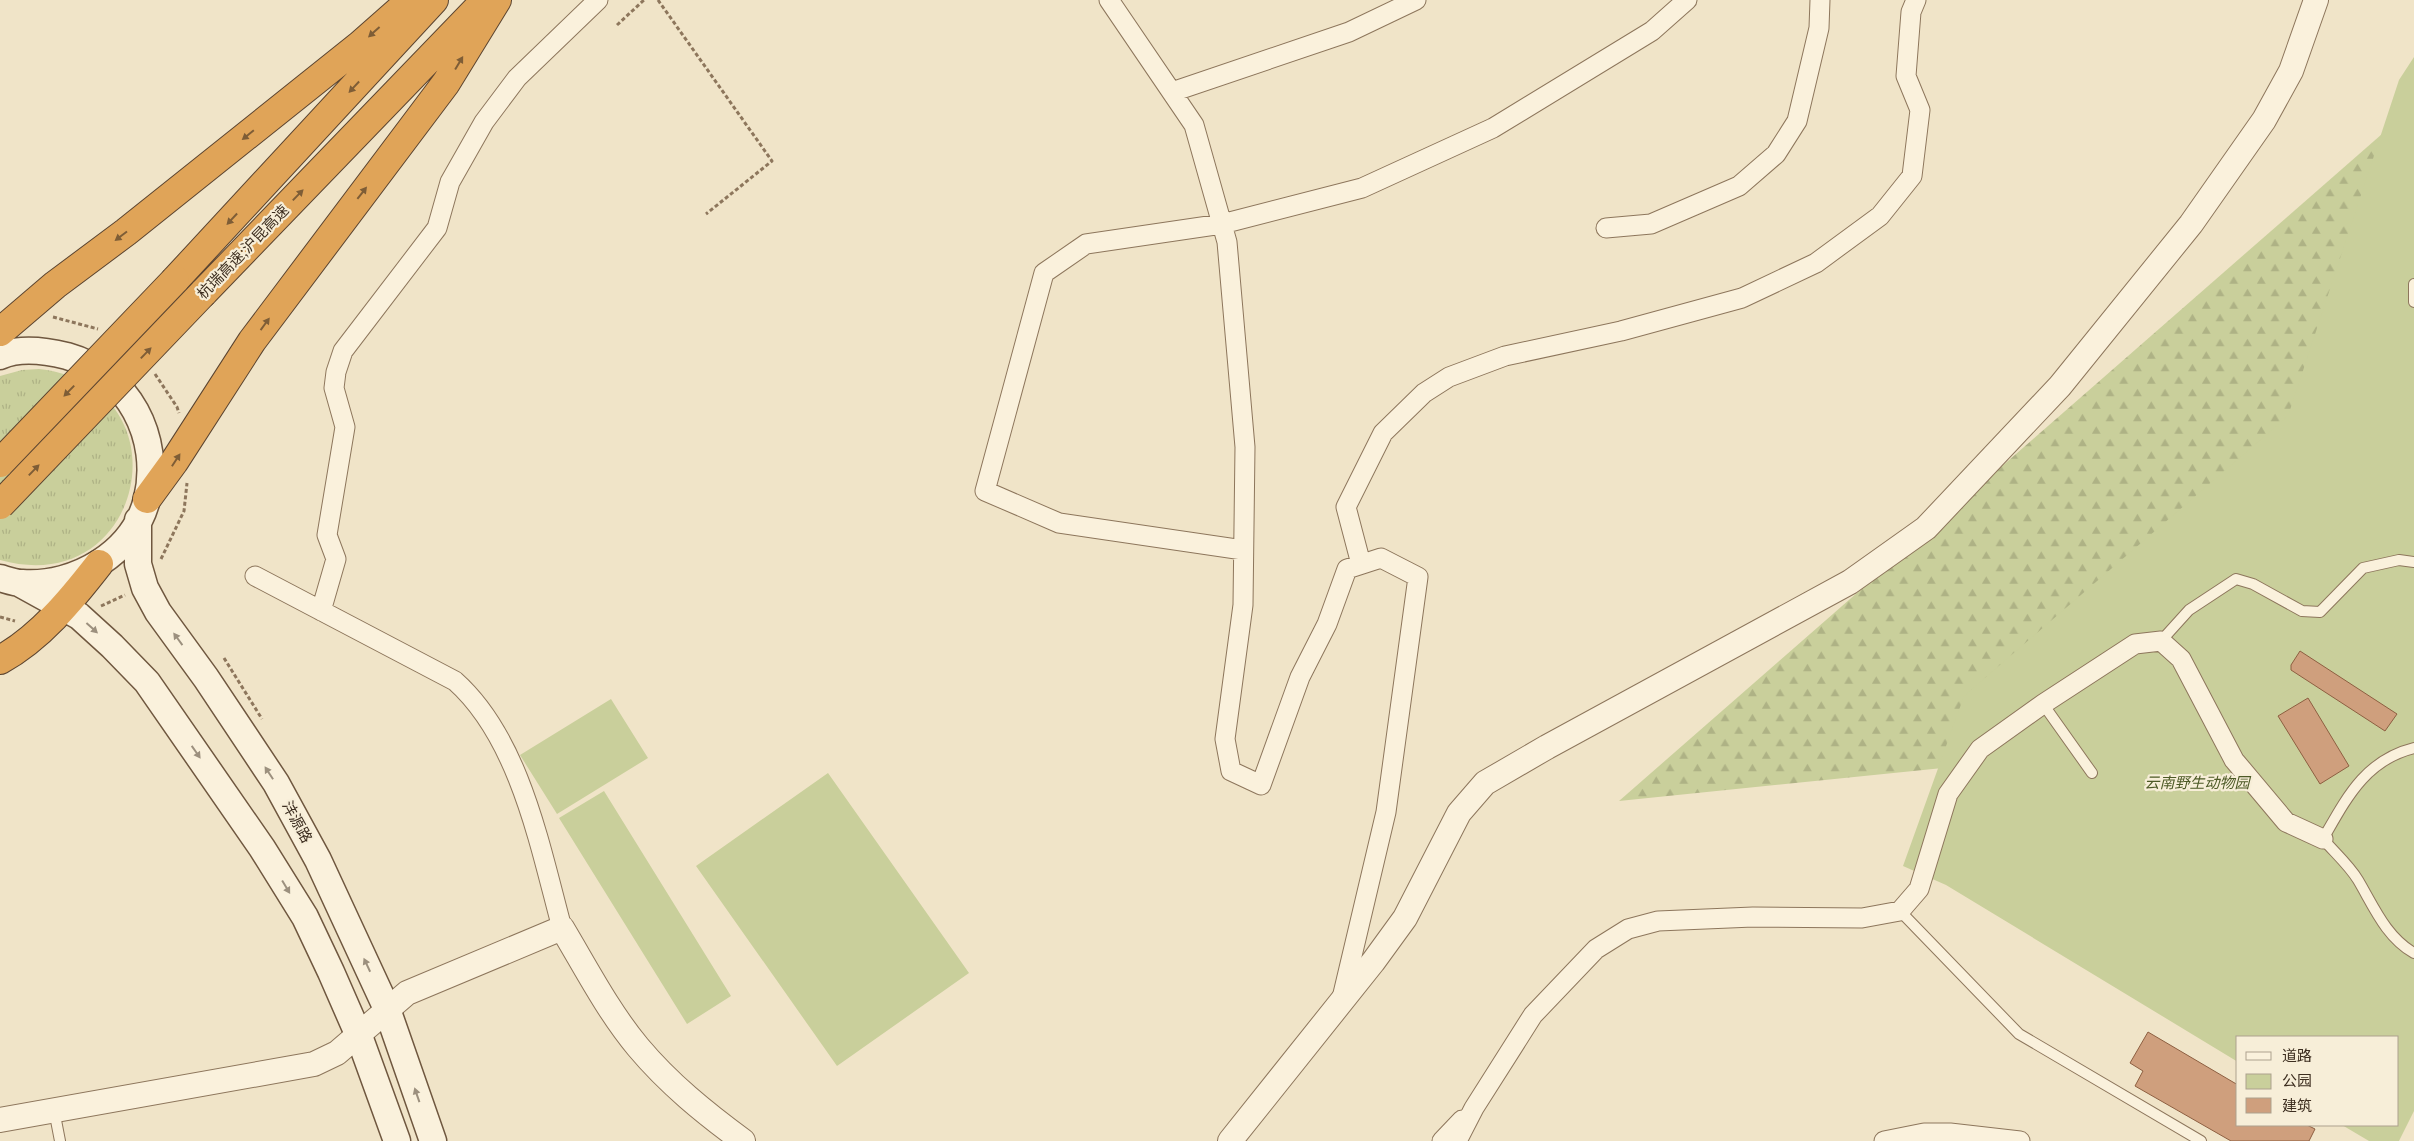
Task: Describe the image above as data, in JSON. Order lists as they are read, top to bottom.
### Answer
{
  "streets": {
    "highway": ["杭瑞高速;沪昆高速"],
    "main road": ["沣源路"]
  },
  "parks": ["云南野生动物园"],
  "legend": ["道路", "公园", "建筑"]
}
